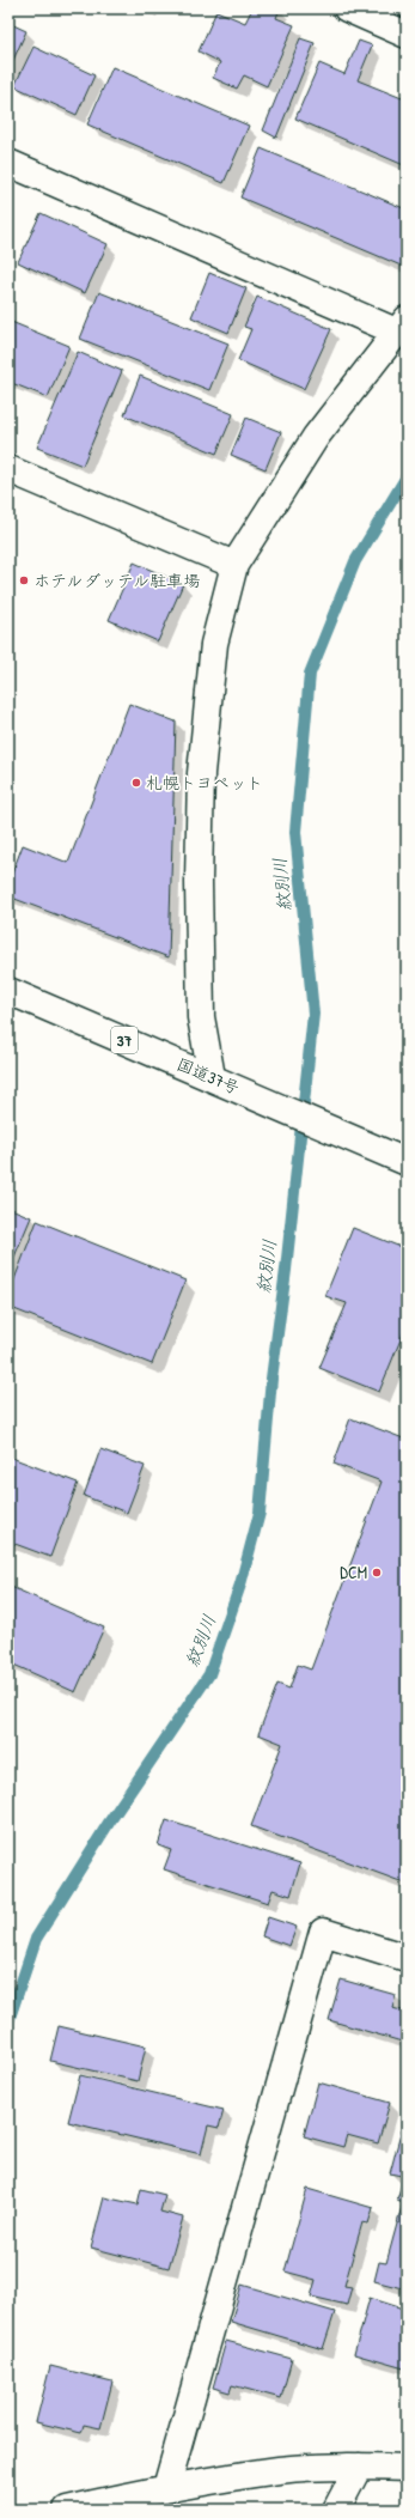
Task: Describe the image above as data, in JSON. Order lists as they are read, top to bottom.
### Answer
{
  "streets": {
    "main road": ["37", "国道37号"]
  },
  "water": ["紋別川"],
  "places": ["ホテルダッテル駐車場", "札幌トヨペット", "DCM"]
}
